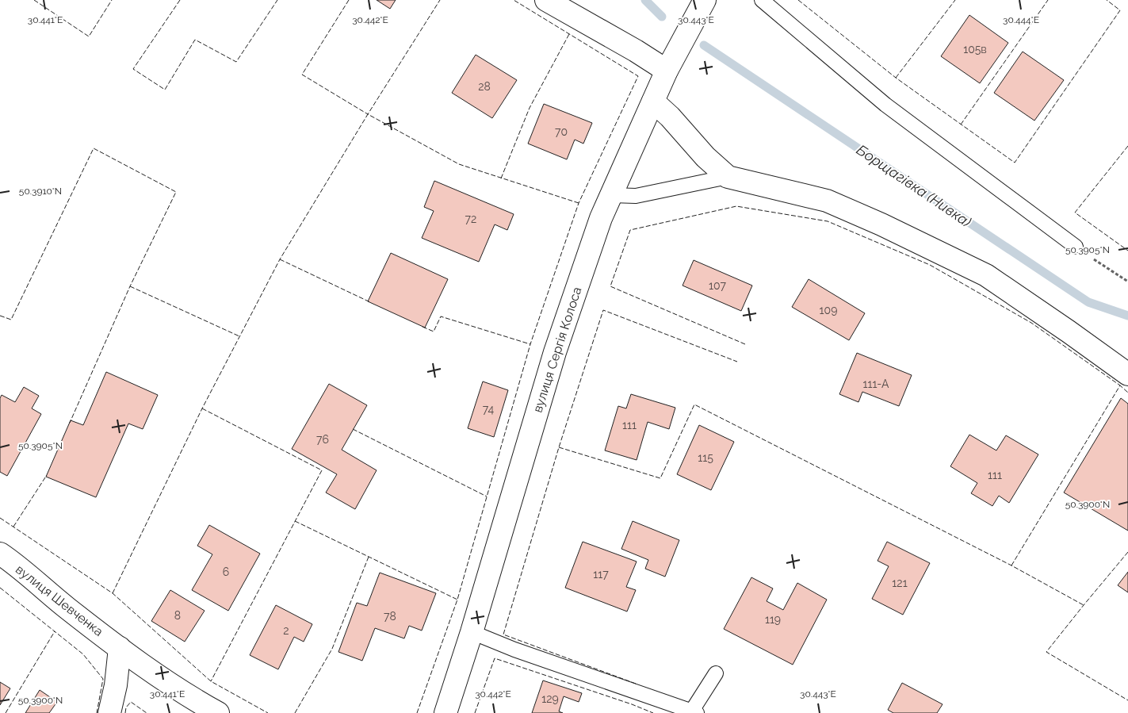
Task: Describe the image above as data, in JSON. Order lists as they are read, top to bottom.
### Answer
{
  "streets": {
    "street": ["вулиця Сергія Колоса", "вулиця Шевченка"]
  },
  "water": ["Борщагівка (Нивка)"],
  "house_numbers": [
    "105в",
    "28",
    "70",
    "72",
    "107",
    "109",
    "111-А",
    "74",
    "111",
    "76",
    "115",
    "111",
    "6",
    "117",
    "121",
    "8",
    "78",
    "119",
    "2",
    "129"
  ],
  "coordinates": [
    "30.444°E",
    "30.441°E",
    "30.442°E",
    "30.443°E",
    "50.3910°N",
    "50.3905°N",
    "50.3900°N"
  ]
}
